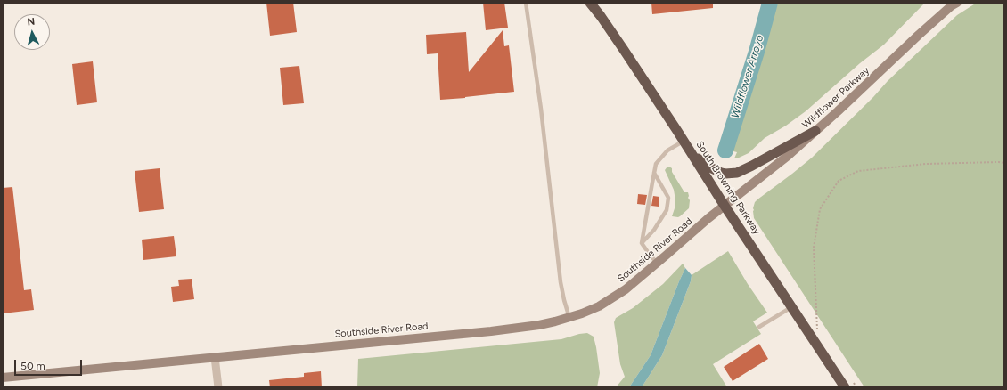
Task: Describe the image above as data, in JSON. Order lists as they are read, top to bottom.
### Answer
{
  "streets": {
    "highway": ["South Browning Parkway"],
    "main road": ["Wildflower Parkway", "Southside River Road"]
  },
  "crossings": [
    ["Wildflower Parkway", "South Browning Parkway"],
    ["Wildflower Parkway", "Southside River Road"],
    ["South Browning Parkway", "Southside River Road"]
  ],
  "water": ["Wildflower Arroyo"],
  "scale_bar": "50 m",
  "north": "top"
}
